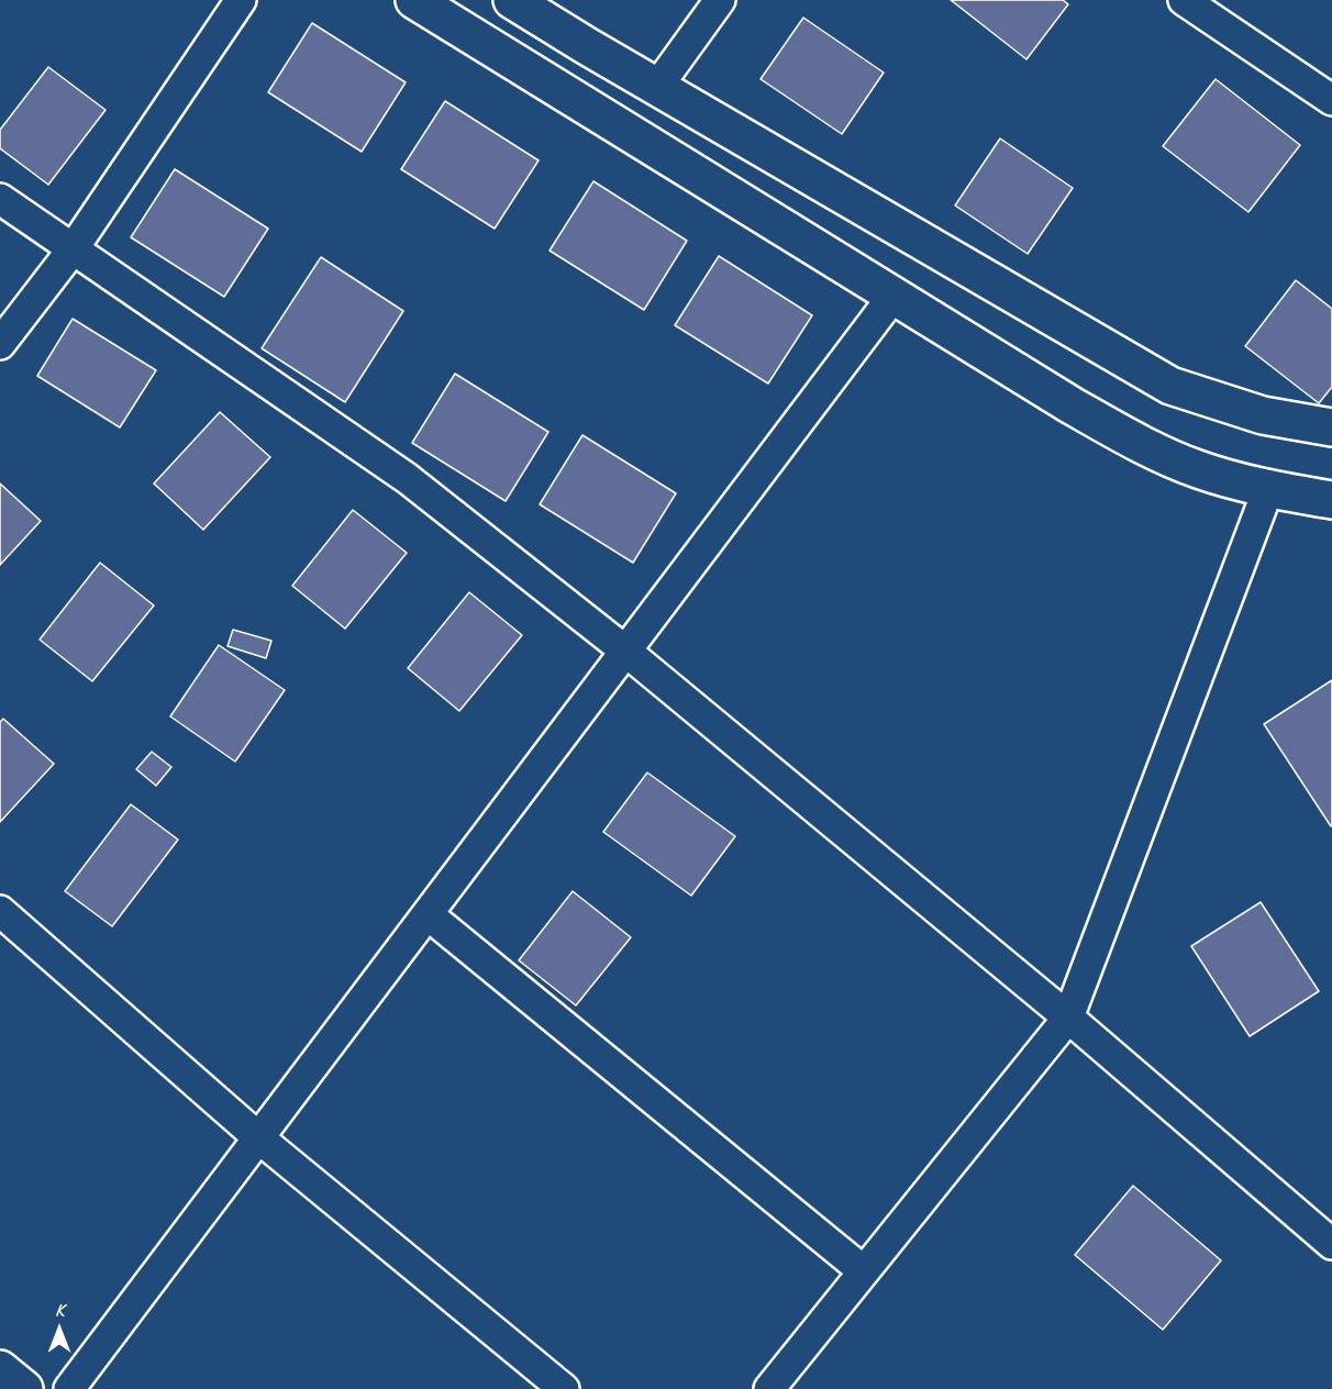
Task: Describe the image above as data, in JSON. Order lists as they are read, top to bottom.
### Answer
{
  "north": "top"
}
